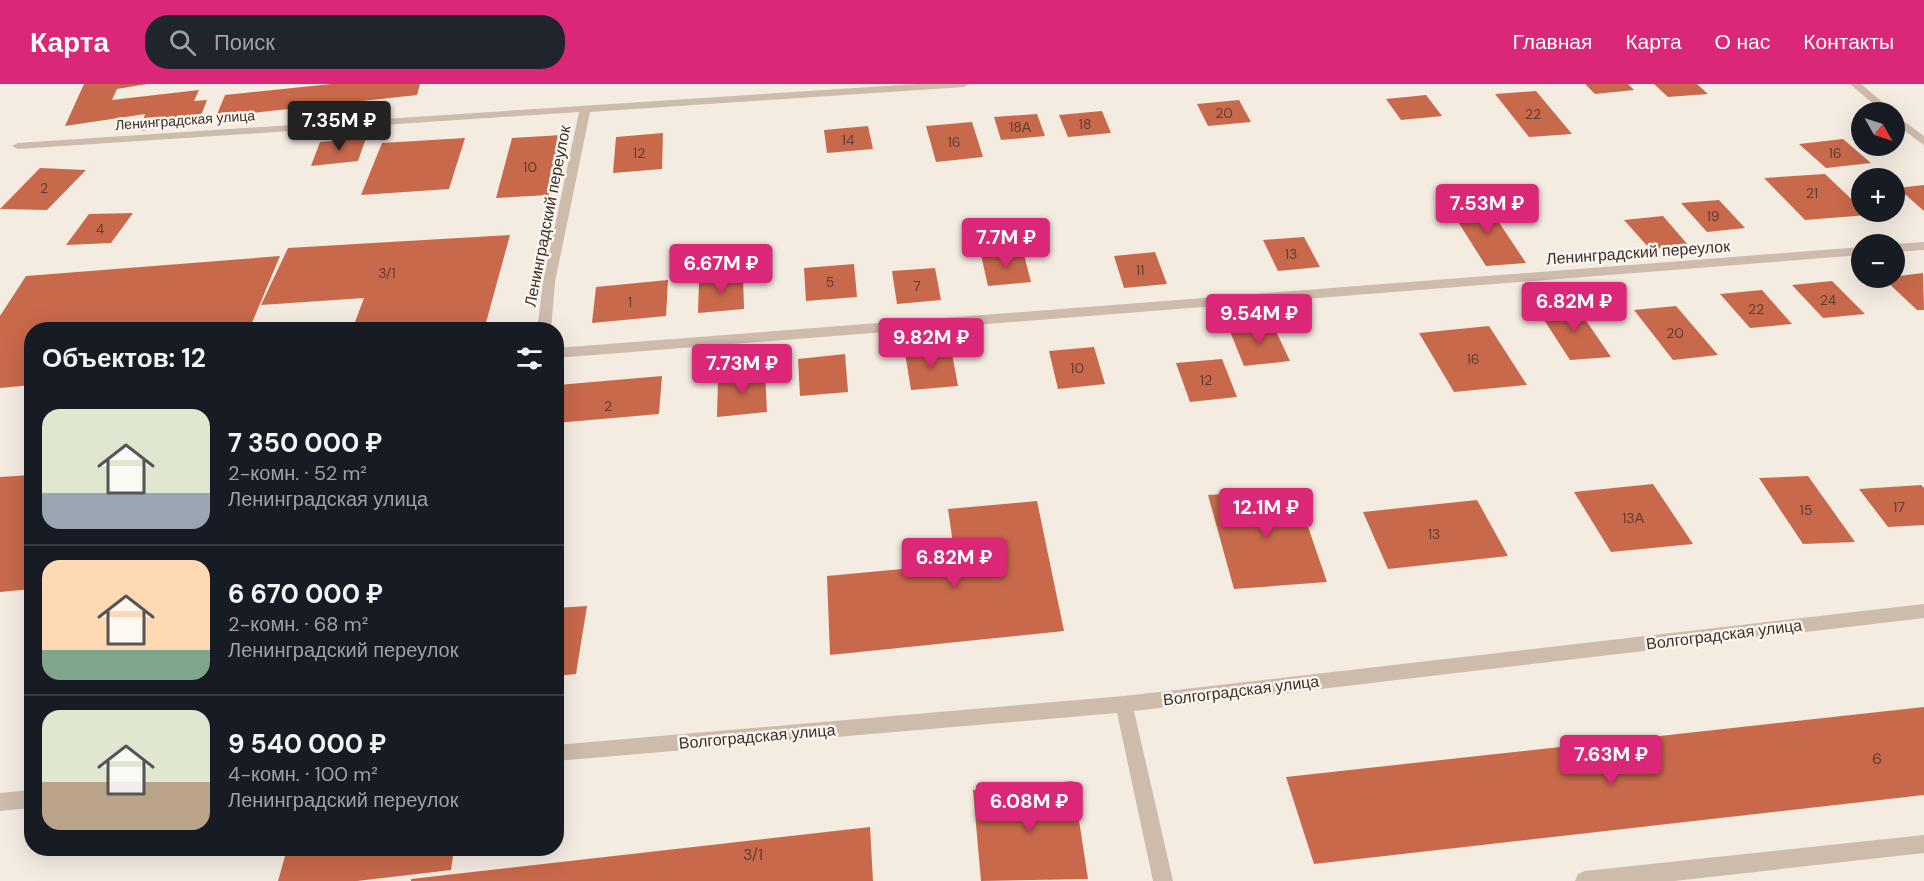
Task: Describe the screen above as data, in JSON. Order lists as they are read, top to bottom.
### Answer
{
  "streets": {
    "street": ["Ленинградская улица", "Ленинградский переулок", "Волгоградская улица"]
  },
  "crossings": [
    ["Ленинградская улица", "Ленинградский переулок"]
  ],
  "house_numbers": [
    "20",
    "22",
    "18",
    "18А",
    "14",
    "16",
    "12",
    "16",
    "10",
    "2",
    "21",
    "19",
    "4",
    "13",
    "11",
    "3/1",
    "5",
    "7",
    "24",
    "1",
    "22",
    "20",
    "16",
    "10",
    "12",
    "2",
    "17",
    "15",
    "13А",
    "13",
    "6",
    "3/1"
  ],
  "north": "bottom right",
  "page": {
    "header": "Карта",
    "search": "Поиск",
    "nav": [
      "Главная",
      "Карта",
      "О нас",
      "Контакты"
    ],
    "price": [
      "7.35M ₽",
      "7.53M ₽",
      "7.7M ₽",
      "6.67M ₽",
      "6.82M ₽",
      "9.54M ₽",
      "9.82M ₽",
      "7.73M ₽",
      "12.1M ₽",
      "6.82M ₽",
      "7.63M ₽",
      "6.08M ₽"
    ],
    "map_buttons": ["+", "−"],
    "heading": "Объектов: 12",
    "list": [
      {
        "name": "7 350 000 ₽",
        "note": "2-комн. · 52 m² · Ленинградская улица"
      },
      {
        "name": "6 670 000 ₽",
        "note": "2-комн. · 68 m² · Ленинградский переулок"
      },
      {
        "name": "9 540 000 ₽",
        "note": "4-комн. · 100 m² · Ленинградский переулок"
      }
    ]
  }
}
